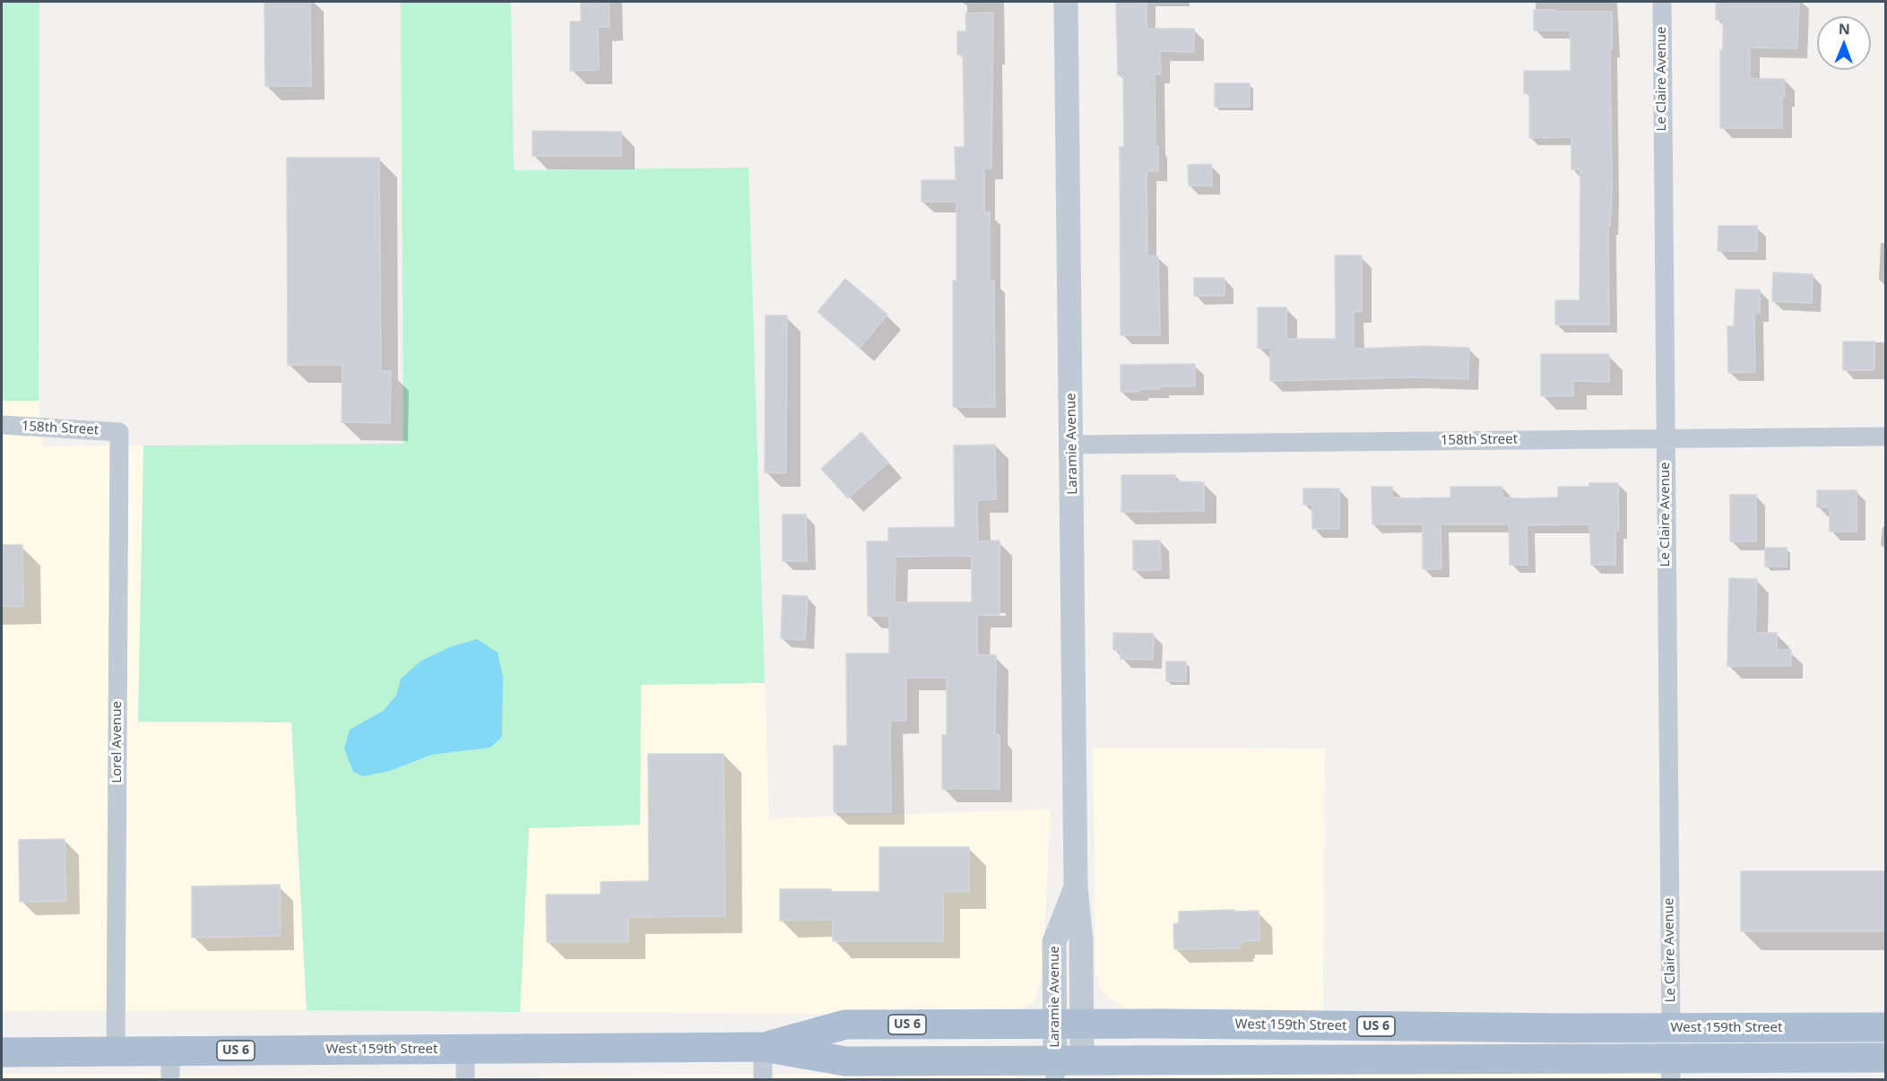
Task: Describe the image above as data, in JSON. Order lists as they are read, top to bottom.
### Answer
{
  "streets": {
    "main road": ["US 6", "West 159th Street"],
    "street": [
      "Le Claire Avenue",
      "158th Street",
      "Laramie Avenue",
      "Lorel Avenue"
    ]
  },
  "crossings": [
    ["Le Claire Avenue", "158th Street"],
    ["Le Claire Avenue", "West 159th Street"],
    ["158th Street", "Laramie Avenue"],
    ["158th Street", "Lorel Avenue"],
    ["Laramie Avenue", "West 159th Street"],
    ["Lorel Avenue", "West 159th Street"]
  ],
  "north": "top"
}
